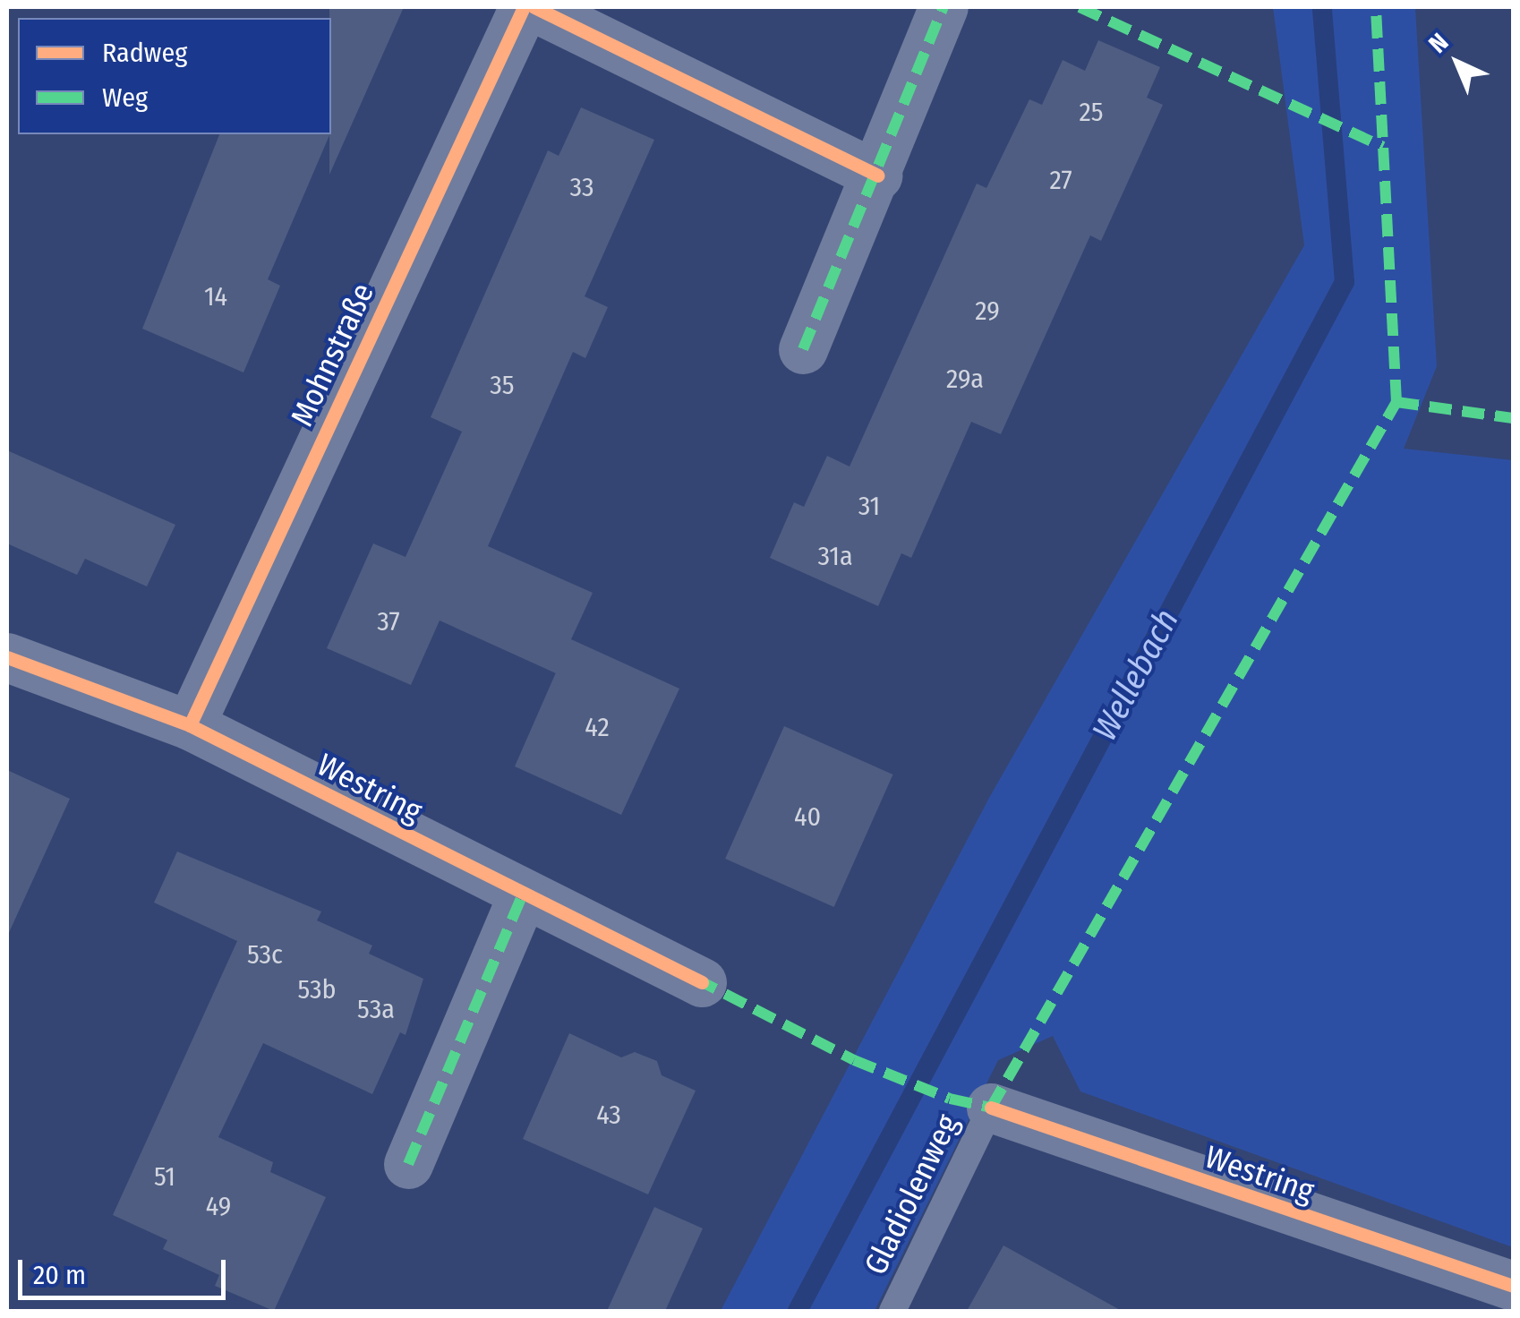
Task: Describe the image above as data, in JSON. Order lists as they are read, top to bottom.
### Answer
{
  "streets": {
    "street": ["Mohnstraße", "Westring"],
    "lane": ["Gladiolenweg"]
  },
  "crossings": [
    ["Mohnstraße", "Westring"],
    ["Westring", "Gladiolenweg"]
  ],
  "water": ["Wellebach"],
  "house_numbers": [
    "25",
    "27",
    "33",
    "14",
    "29",
    "29a",
    "35",
    "31",
    "31a",
    "37",
    "42",
    "40",
    "53c",
    "53b",
    "53a",
    "43",
    "51",
    "49"
  ],
  "legend": ["Radweg", "Weg"],
  "scale_bar": "20 m",
  "north": "top left"
}
